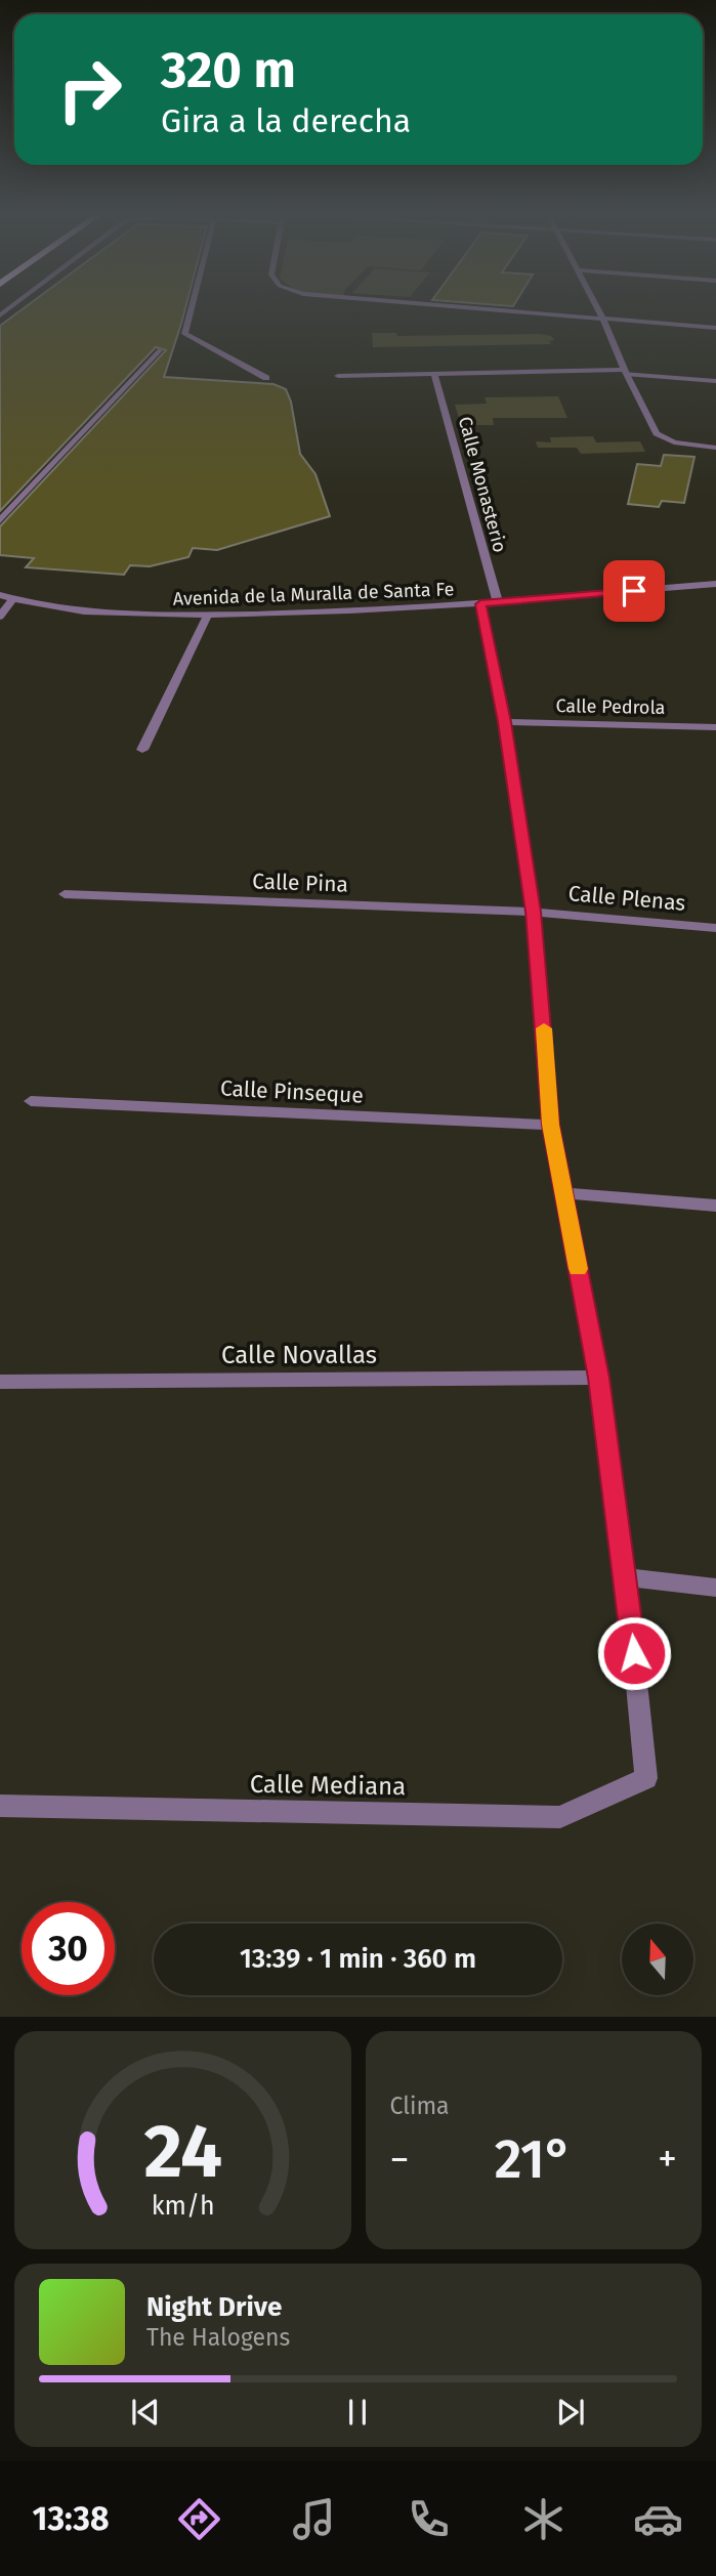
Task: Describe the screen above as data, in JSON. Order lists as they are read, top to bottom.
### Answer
{
  "streets": {
    "street": [
      "Calle Monasterio",
      "Avenida de la Muralla de Santa Fe",
      "Calle Pedrola",
      "Calle Pina",
      "Calle Plenas",
      "Calle Pinseque",
      "Calle Novallas",
      "Calle Mediana"
    ]
  },
  "crossings": [
    ["Calle Monasterio", "Avenida de la Muralla de Santa Fe"],
    ["Calle Monasterio", "Calle Pedrola"],
    ["Calle Monasterio", "Calle Pina"],
    ["Calle Monasterio", "Calle Plenas"],
    ["Calle Monasterio", "Calle Pinseque"],
    ["Calle Monasterio", "Calle Novallas"],
    ["Calle Monasterio", "Calle Mediana"],
    ["Calle Pina", "Calle Plenas"]
  ],
  "north": "top",
  "page": {
    "turn": ["320 m", "Gira a la derecha"],
    "limit": "30",
    "trip": "13:39 · 1 min · 360 m",
    "tile": "Clima",
    "heat": ["−", "21°", "+"],
    "song": ["Night Drive", "The Halogens"],
    "tabs": "13:38",
    "gauge": ["24", "km/h"]
  }
}
